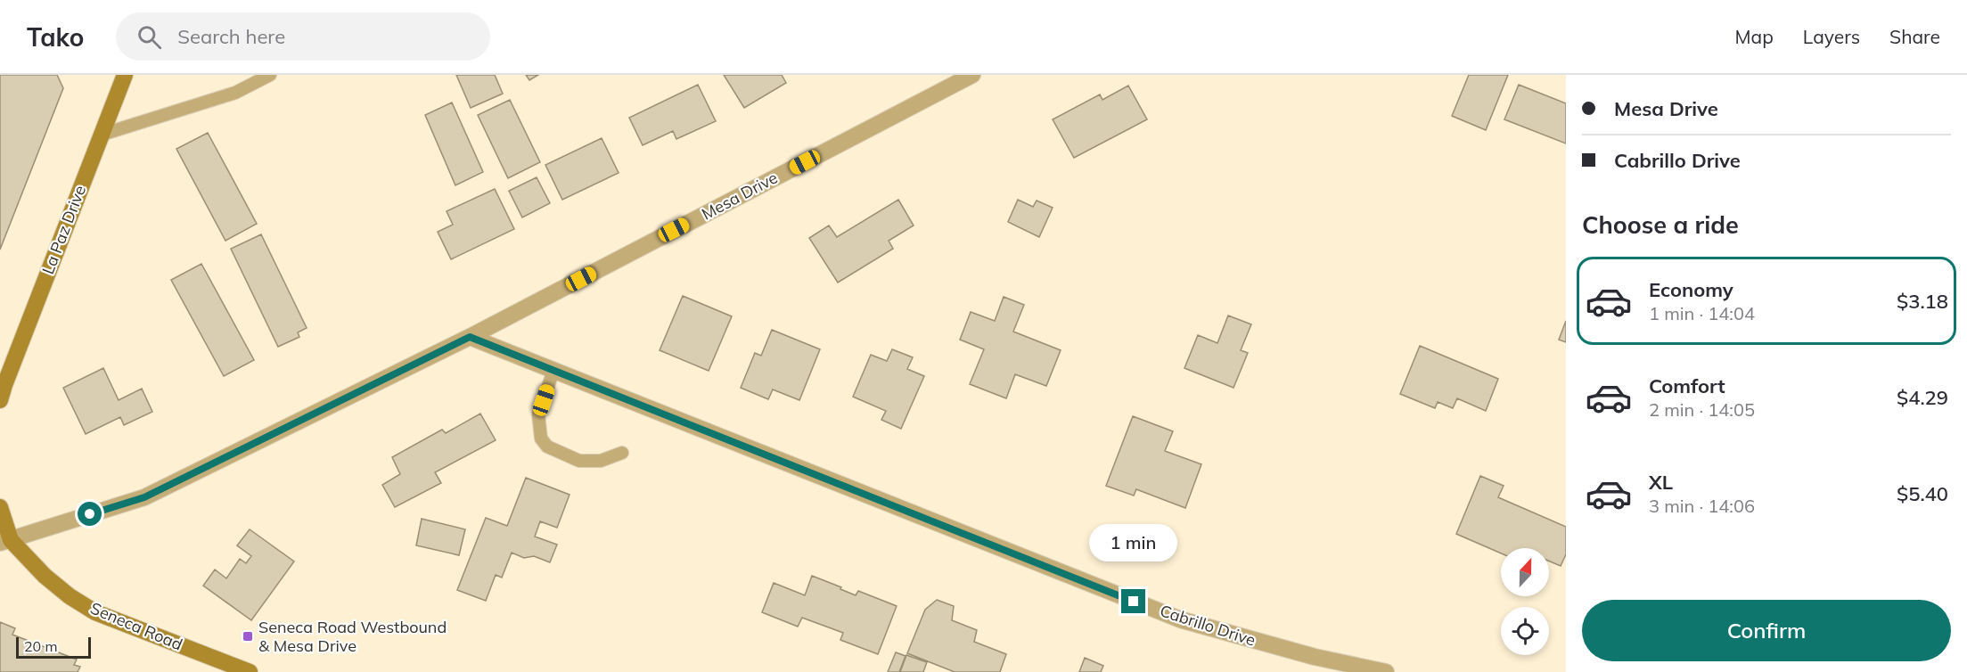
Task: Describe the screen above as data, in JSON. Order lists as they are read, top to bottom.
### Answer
{
  "streets": {
    "main road": ["La Paz Drive", "Seneca Road"],
    "street": ["Mesa Drive", "Cabrillo Drive"]
  },
  "crossings": [
    ["Mesa Drive", "Cabrillo Drive"],
    ["Mesa Drive", "Seneca Road"]
  ],
  "places": {
    "transit": ["Seneca Road Westbound & Mesa Drive"]
  },
  "scale_bar": "20 m",
  "north": "top",
  "page": {
    "header": "Tako",
    "search": "Search here",
    "nav": ["Map", "Layers", "Share"],
    "banner": ["Mesa Drive", "Cabrillo Drive"],
    "heading": "Choose a ride",
    "list": [
      {
        "name": "Economy",
        "note": "1 min · 14:04",
        "value": "$3.18"
      },
      {
        "name": "Comfort",
        "note": "2 min · 14:05",
        "value": "$4.29"
      },
      {
        "name": "XL",
        "note": "3 min · 14:06",
        "value": "$5.40"
      }
    ],
    "bubble": "1 min",
    "buttons": "Confirm",
    "scale": "20 m"
  }
}
